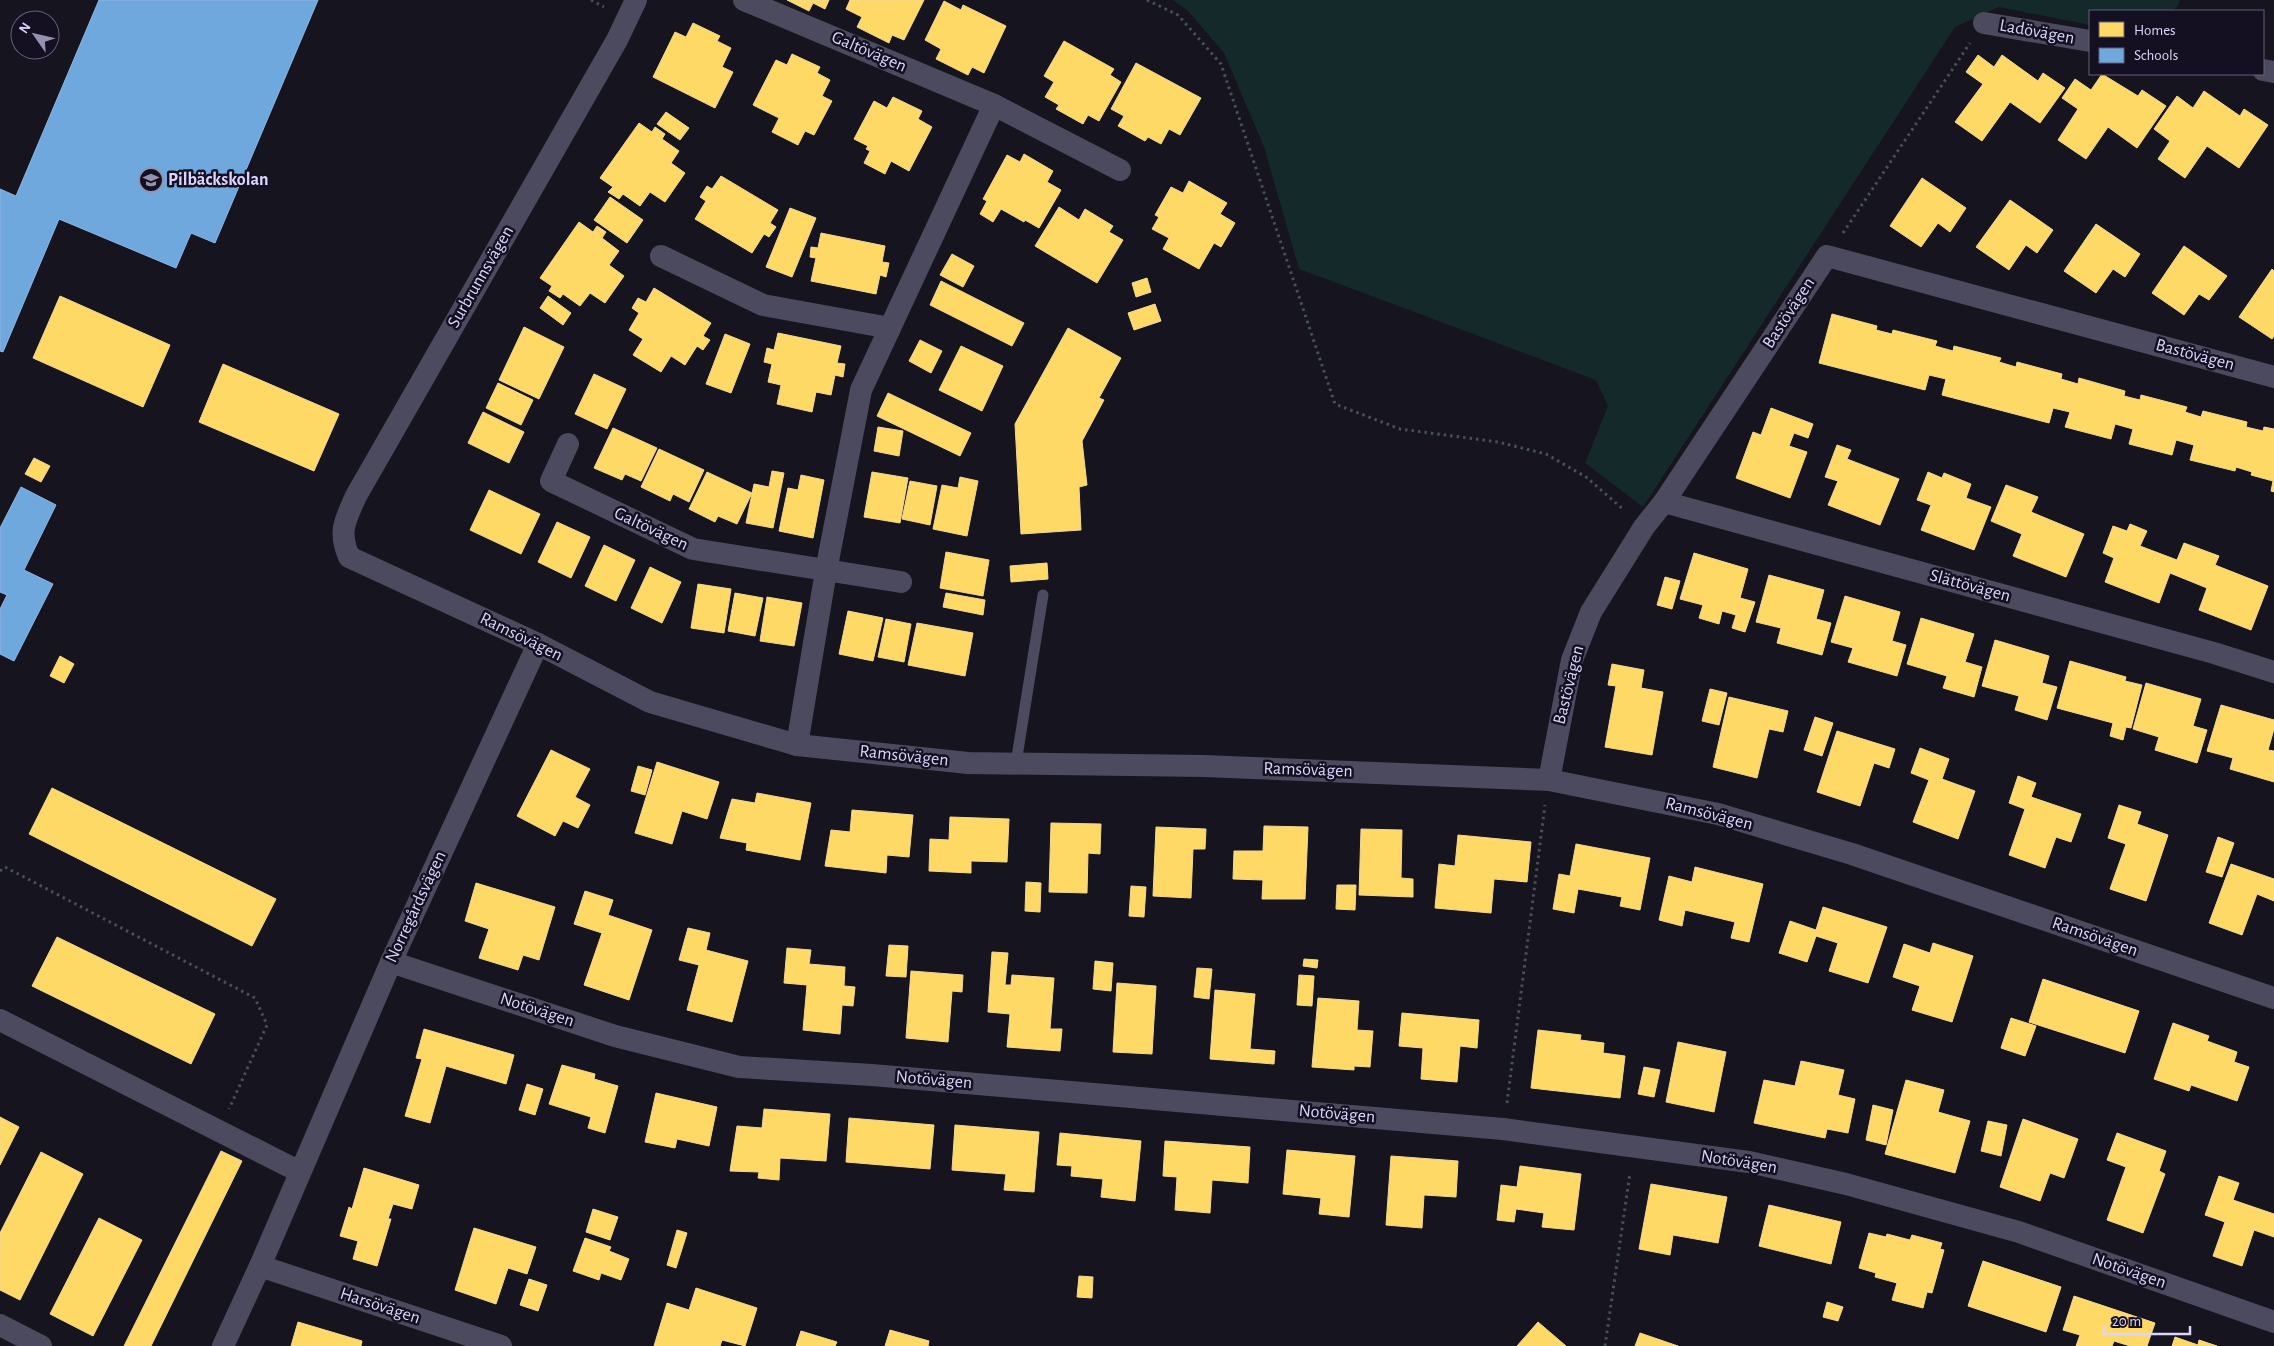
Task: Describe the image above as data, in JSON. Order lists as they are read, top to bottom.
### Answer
{
  "streets": {
    "street": [
      "Ladövägen",
      "Galtövägen",
      "Surbrunnsvägen",
      "Bastövägen",
      "Slättövägen",
      "Ramsövägen",
      "Norregårdsvägen",
      "Notövägen",
      "Harsövägen"
    ]
  },
  "crossings": [
    ["Surbrunnsvägen", "Ramsövägen"],
    ["Bastövägen", "Slättövägen"],
    ["Bastövägen", "Ramsövägen"],
    ["Ramsövägen", "Norregårdsvägen"],
    ["Norregårdsvägen", "Notövägen"],
    ["Norregårdsvägen", "Harsövägen"]
  ],
  "places": {
    "school or university": ["Pilbäckskolan"]
  },
  "legend": ["Homes", "Schools"],
  "scale_bar": "20 m",
  "north": "top left"
}
